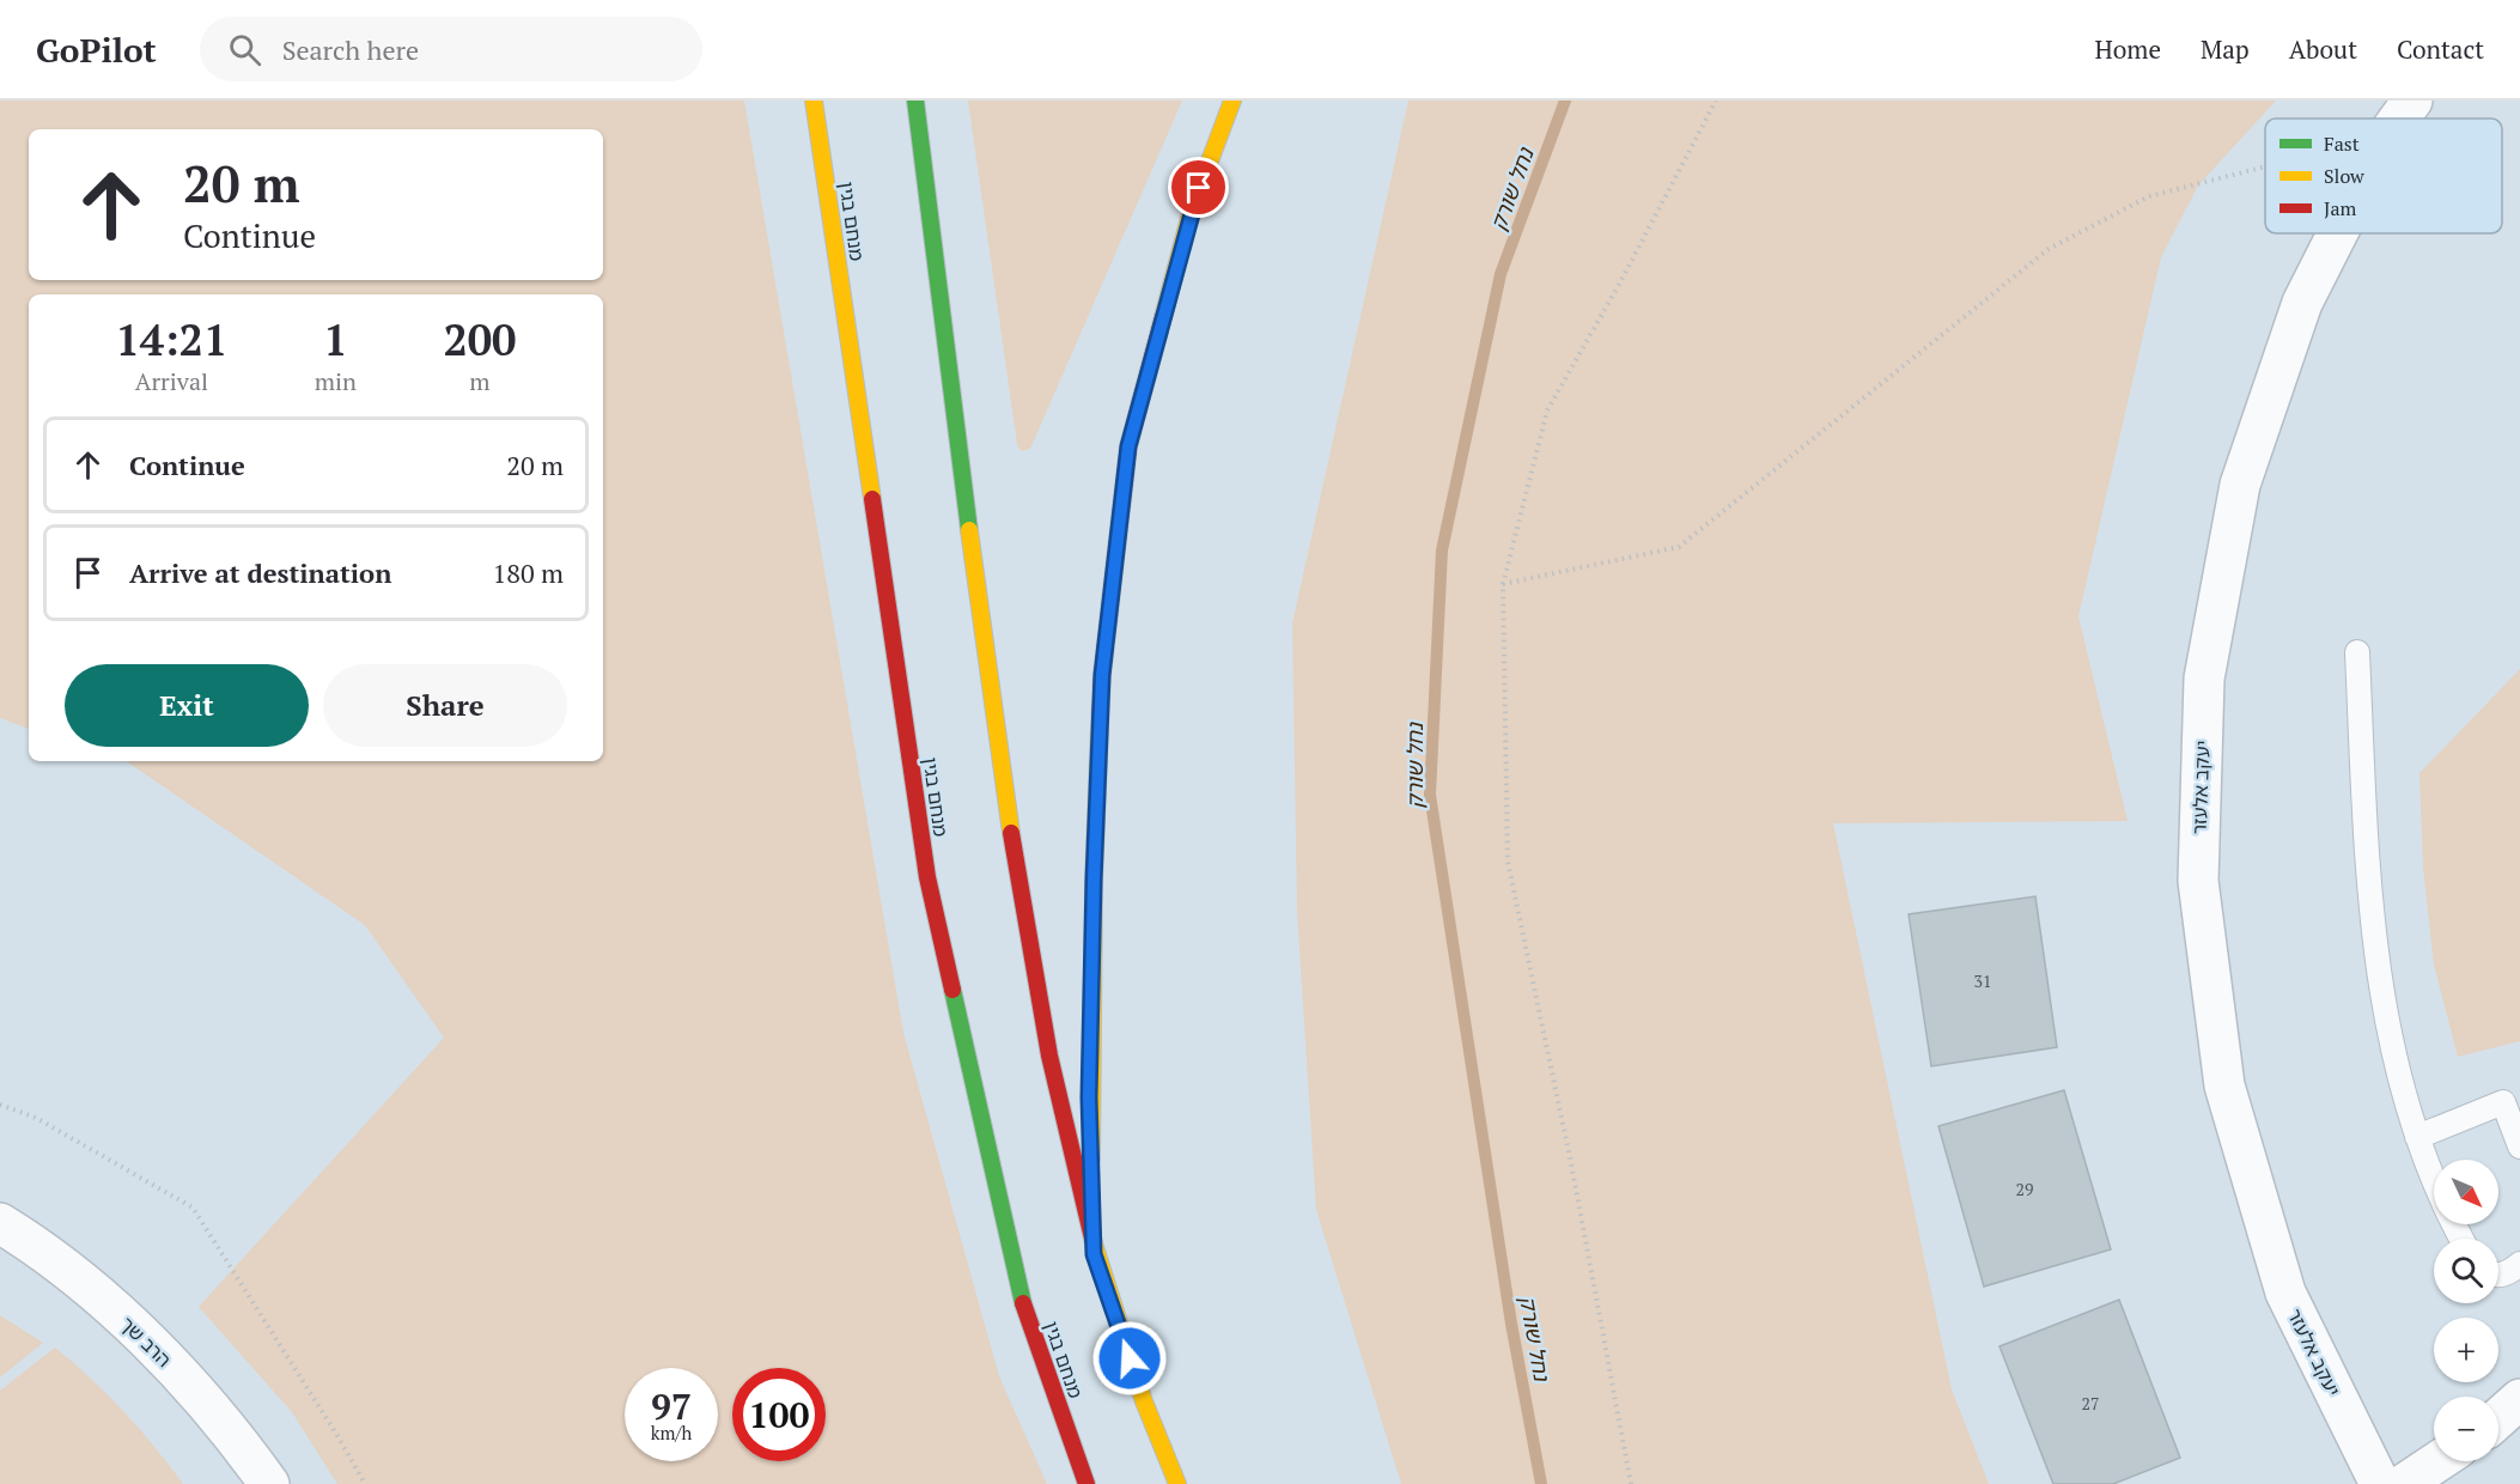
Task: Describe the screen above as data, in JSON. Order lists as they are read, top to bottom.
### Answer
{
  "streets": {
    "highway": ["מנחם בגין"],
    "street": ["יעקב אלעזר", "הרב שך"]
  },
  "water": ["נחל שורק"],
  "house_numbers": ["31", "29", "27"],
  "legend": ["Fast", "Slow", "Jam"],
  "north": "bottom right",
  "page": {
    "header": "GoPilot",
    "search": "Search here",
    "nav": [
      "Home",
      "Map",
      "About",
      "Contact"
    ],
    "turn": ["20 m", "Continue"],
    "eta": [
      "14:21",
      "Arrival",
      "1",
      "min",
      "200",
      "m"
    ],
    "list": [
      {
        "name": "Continue",
        "value": "20 m"
      },
      {
        "name": "Arrive at destination",
        "value": "180 m"
      }
    ],
    "buttons": ["Exit", "Share"],
    "map_buttons": ["+", "−"],
    "speed": "97 km/h",
    "limit": "100"
  }
}
